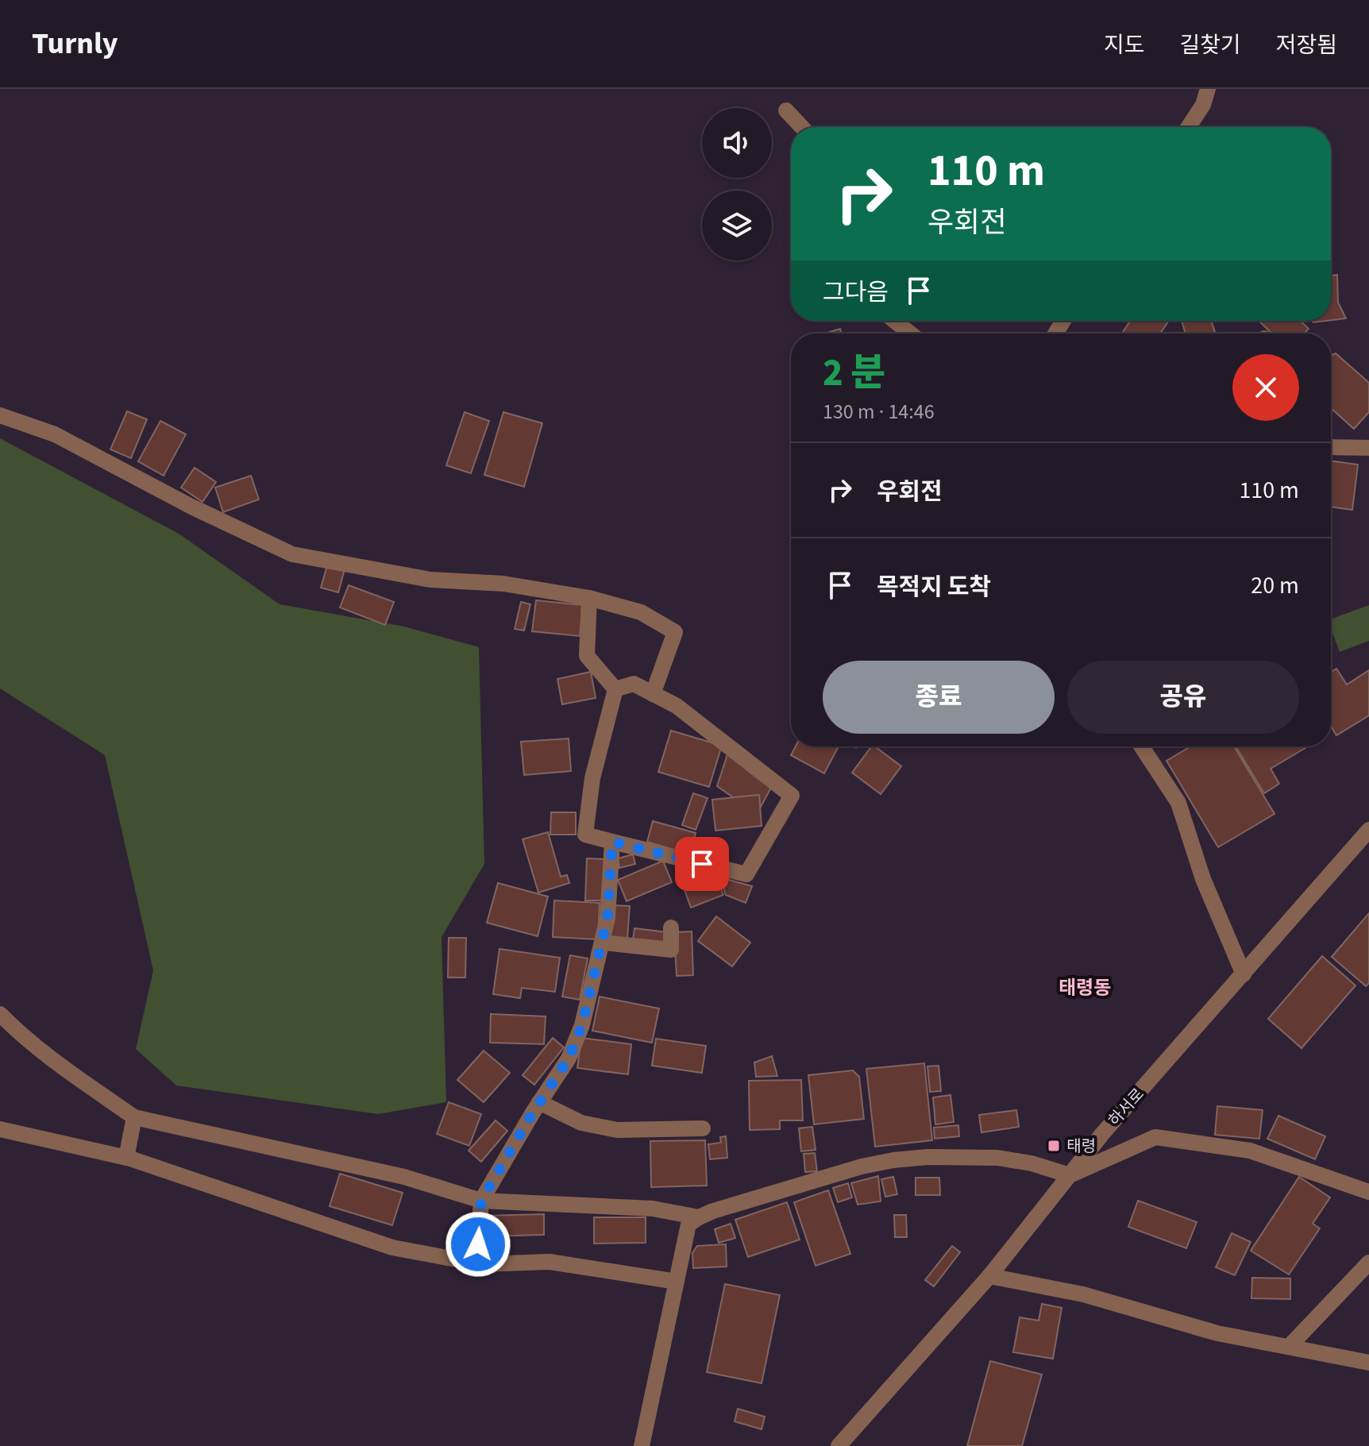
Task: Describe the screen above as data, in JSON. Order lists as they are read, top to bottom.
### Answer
{
  "streets": {
    "street": ["하서로"]
  },
  "districts": ["태령동"],
  "places": {
    "transit": ["태령"]
  },
  "page": {
    "header": "Turnly",
    "nav": ["지도", "길찾기", "저장됨"],
    "turn": ["110 m", "우회전"],
    "then": "그다음",
    "heading": ["2 분", "130 m · 14:46"],
    "list": [
      {
        "name": "우회전",
        "value": "110 m"
      },
      {
        "name": "목적지 도착",
        "value": "20 m"
      }
    ],
    "buttons": ["종료", "공유"]
  }
}
